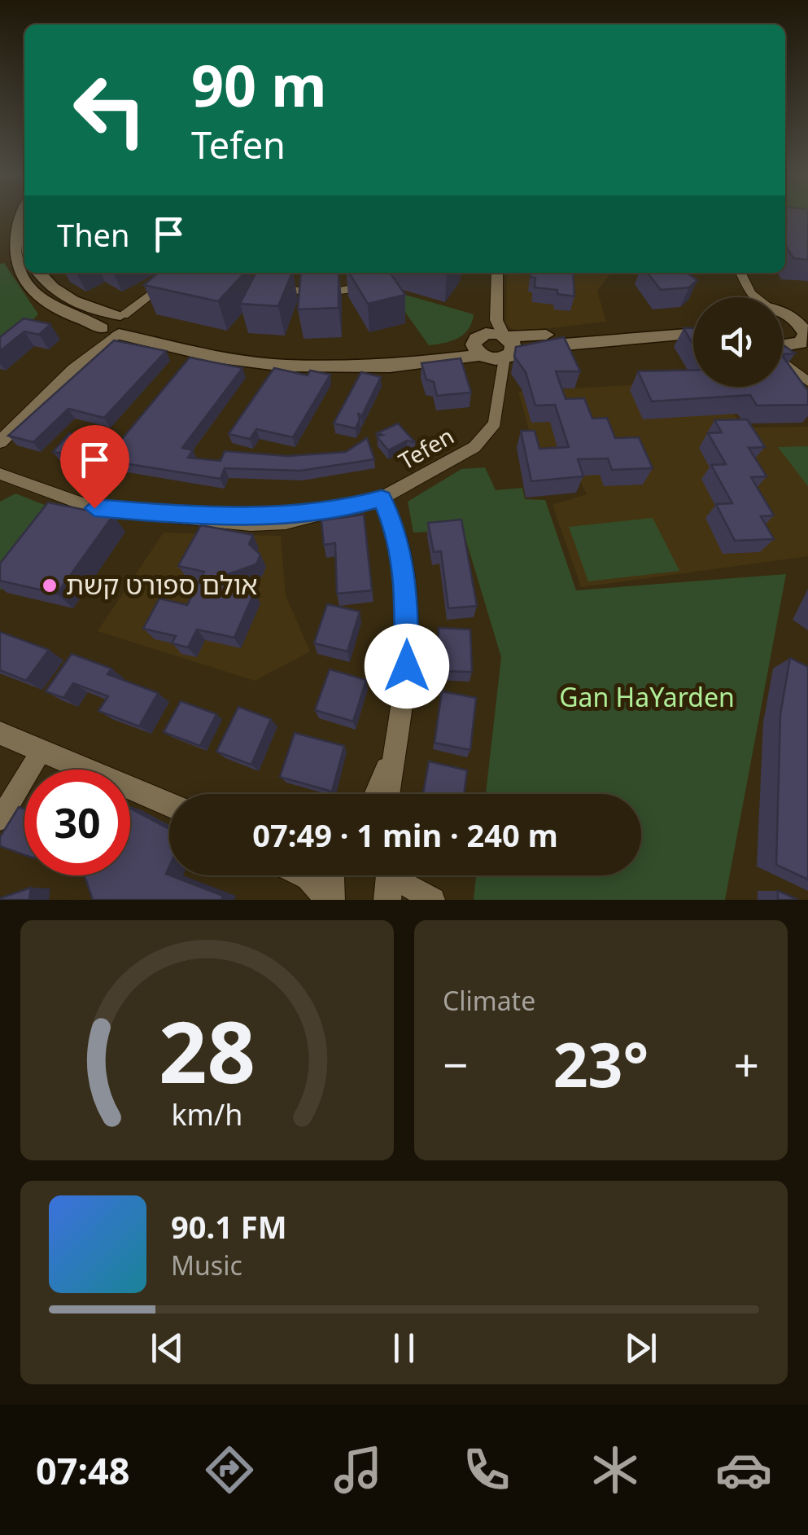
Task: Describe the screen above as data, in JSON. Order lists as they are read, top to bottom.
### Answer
{
  "streets": {
    "street": ["Tefen"]
  },
  "parks": ["Gan HaYarden"],
  "places": ["אולם ספורט קשת"],
  "page": {
    "turn": ["90 m", "Tefen"],
    "then": "Then",
    "limit": "30",
    "trip": "07:49 · 1 min · 240 m",
    "tile": "Climate",
    "heat": ["−", "23°", "+"],
    "song": ["90.1 FM", "Music"],
    "tabs": "07:48",
    "gauge": ["28", "km/h"]
  }
}
